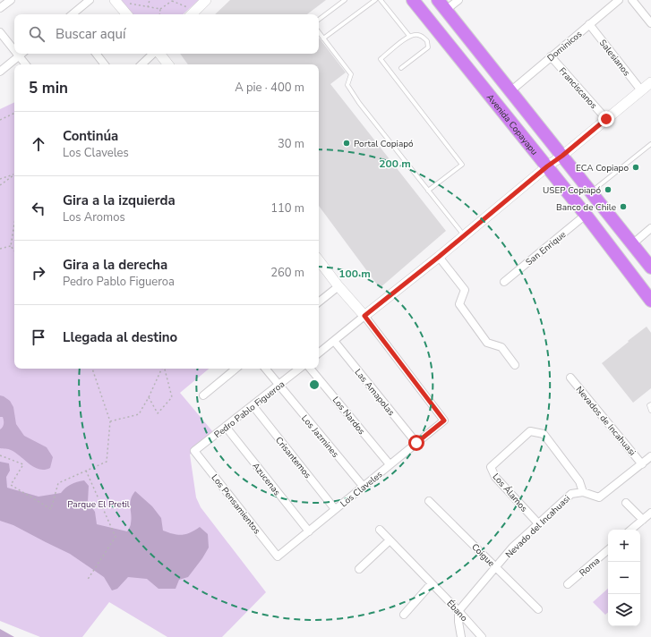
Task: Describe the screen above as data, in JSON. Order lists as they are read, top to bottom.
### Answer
{
  "streets": {
    "highway": ["Avenida Copayapu"],
    "street": [
      "Dominicos",
      "Salesianos",
      "Franciscanos",
      "San Enrique",
      "Las Amapolas",
      "Pedro Pablo Figueroa",
      "Los Nardos",
      "Nevados de Incahuasi",
      "Los Jazmines",
      "Crisantemos",
      "Azucenas",
      "Los Claveles",
      "Los Álamos",
      "Los Pensamientos",
      "Nevado del Incahuasi",
      "Coigue",
      "Roma",
      "Ébano"
    ]
  },
  "crossings": [
    ["Dominicos", "Salesianos"],
    ["Dominicos", "Franciscanos"],
    ["Dominicos", "Avenida Copayapu"],
    ["Avenida Copayapu", "San Enrique"],
    ["Las Amapolas", "Los Claveles"],
    ["Pedro Pablo Figueroa", "Los Jazmines"],
    ["Pedro Pablo Figueroa", "Crisantemos"],
    ["Pedro Pablo Figueroa", "Azucenas"],
    ["Pedro Pablo Figueroa", "Los Pensamientos"],
    ["Los Nardos", "Los Claveles"],
    ["Los Jazmines", "Los Claveles"],
    ["Crisantemos", "Los Claveles"],
    ["Azucenas", "Los Claveles"],
    ["Los Claveles", "Los Pensamientos"],
    ["Los Álamos", "Nevado del Incahuasi"],
    ["Nevado del Incahuasi", "Coigue"],
    ["Nevado del Incahuasi", "Ébano"]
  ],
  "parks": ["Parque El Pretil"],
  "places": [
    "Portal Copiapó",
    "ECA Copiapo",
    "USEP Copiapó",
    "Banco de Chile"
  ],
  "page": {
    "search": "Buscar aquí",
    "heading": ["5 min", "A pie · 400 m"],
    "list": [
      ["Continúa", "Los Claveles", "30 m"],
      ["Gira a la izquierda", "Los Aromos", "110 m"],
      ["Gira a la derecha", "Pedro Pablo Figueroa", "260 m"],
      "Llegada al destino"
    ],
    "map_buttons": ["+", "−"]
  },
  "rings": ["200 m", "100 m"]
}
